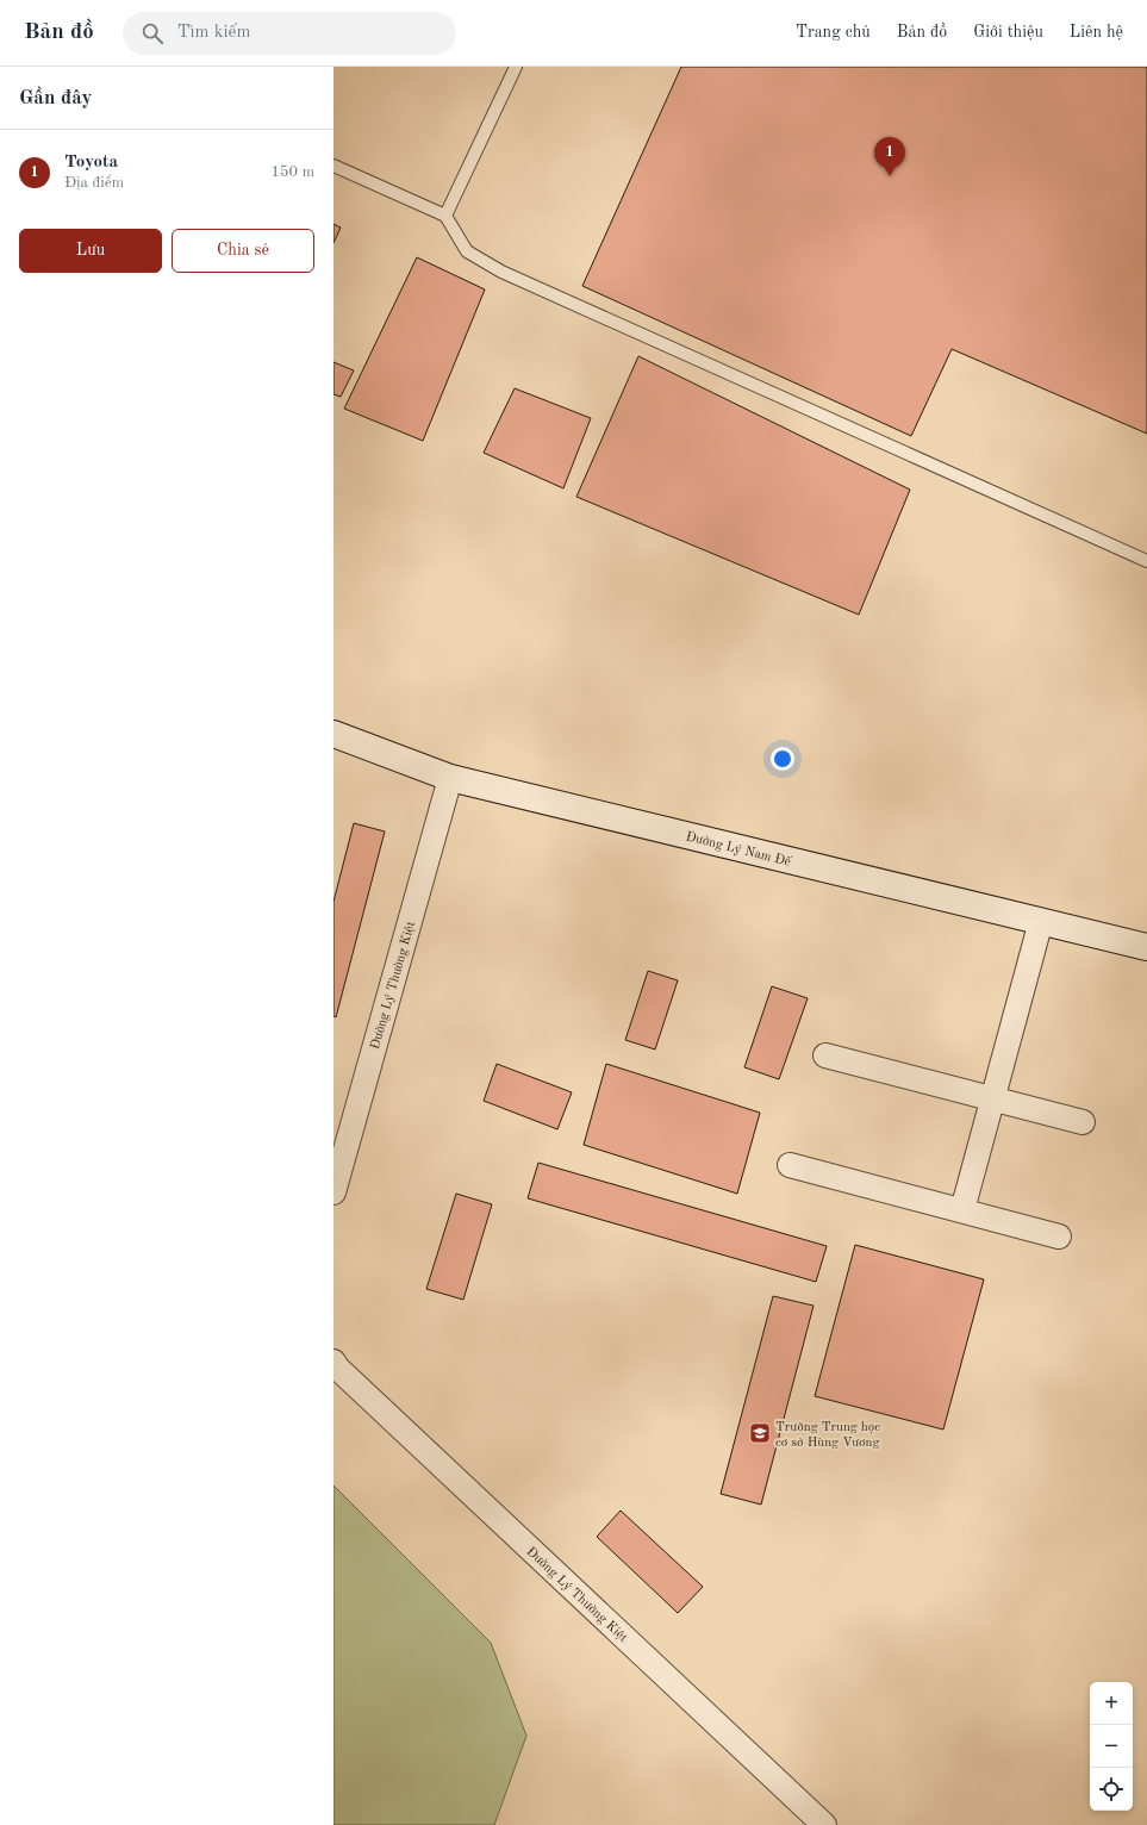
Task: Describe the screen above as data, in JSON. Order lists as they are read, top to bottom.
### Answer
{
  "streets": {
    "street": ["Đường Lý Nam Đế", "Đường Lý Thường Kiệt"]
  },
  "crossings": [
    ["Đường Lý Nam Đế", "Đường Lý Thường Kiệt"]
  ],
  "places": {
    "school or university": ["Trường Trung học cơ sở Hùng Vương"]
  },
  "page": {
    "header": "Bản đồ",
    "search": "Tìm kiếm",
    "nav": [
      "Trang chủ",
      "Bản đồ",
      "Giới thiệu",
      "Liên hệ"
    ],
    "heading": "Gần đây",
    "list": [
      {
        "mark": "1",
        "name": "Toyota",
        "note": "Địa điểm",
        "value": "150 m"
      }
    ],
    "pins": "1",
    "buttons": ["Lưu", "Chia sẻ"],
    "map_buttons": ["+", "−"]
  }
}
